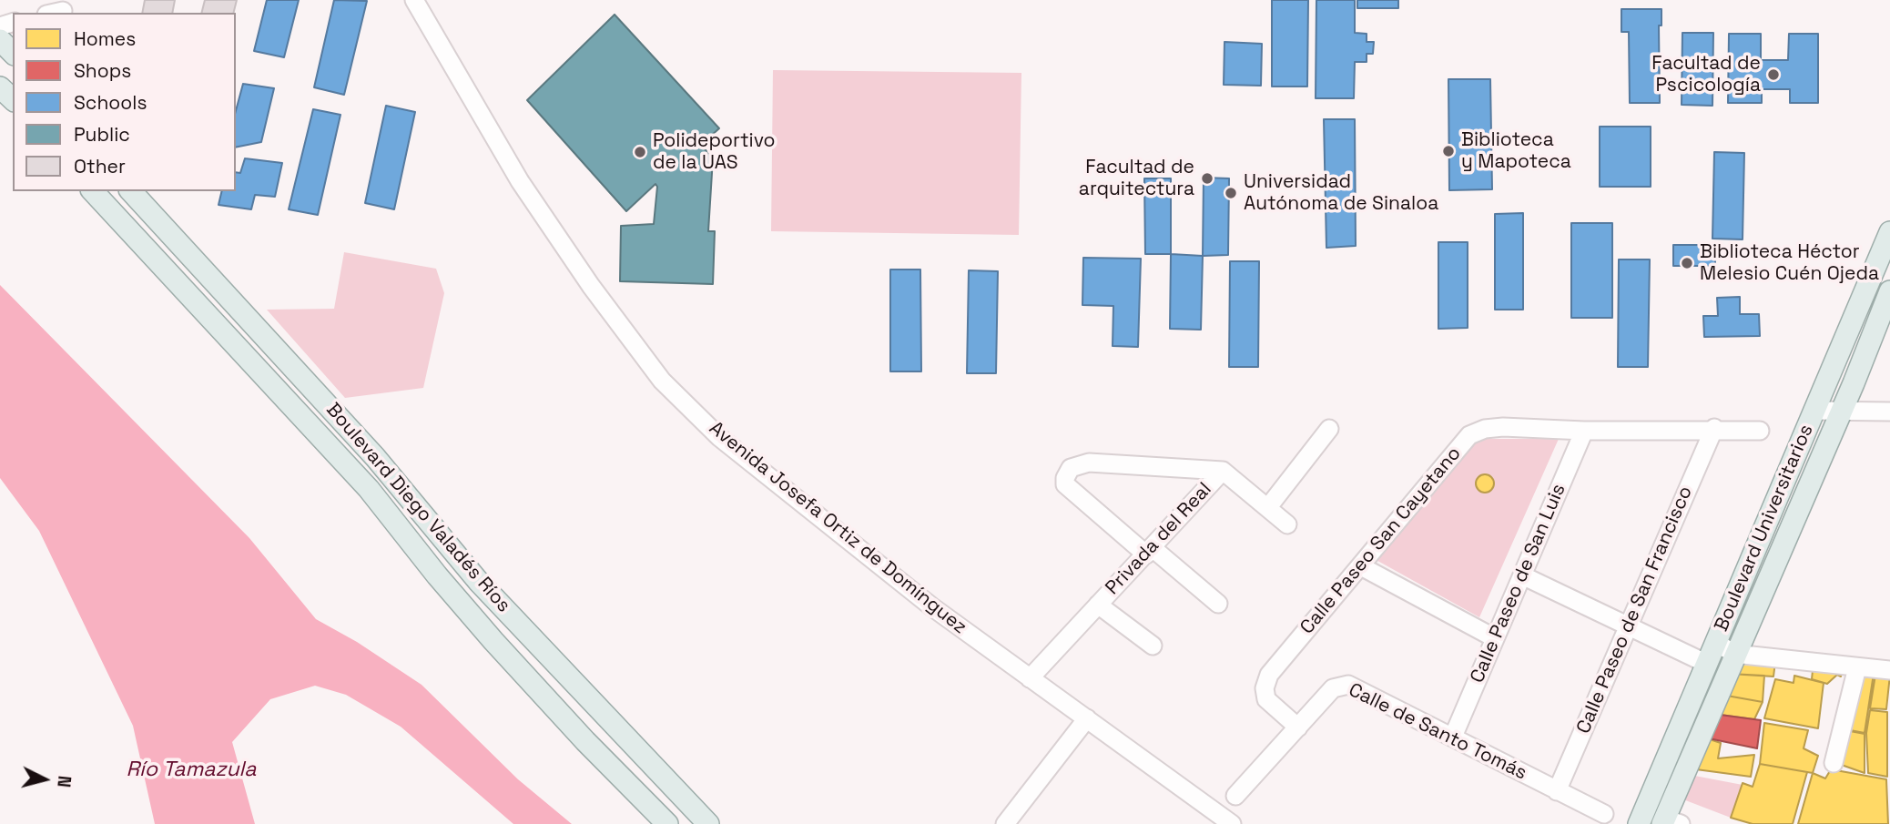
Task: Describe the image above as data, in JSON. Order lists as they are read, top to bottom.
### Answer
{
  "streets": {
    "main road": ["Boulevard Diego Valadés Ríos", "Boulevard Universitarios"],
    "street": [
      "Avenida Josefa Ortiz de Domínguez",
      "Privada del Real",
      "Calle Paseo San Cayetano",
      "Calle Paseo de San Luis",
      "Calle Paseo de San Francisco",
      "Calle de Santo Tomás"
    ]
  },
  "crossings": [
    ["Avenida Josefa Ortiz de Domínguez", "Privada del Real"],
    ["Calle Paseo San Cayetano", "Calle Paseo de San Luis"],
    ["Calle Paseo San Cayetano", "Calle Paseo de San Francisco"],
    ["Calle Paseo San Cayetano", "Calle de Santo Tomás"],
    ["Calle Paseo de San Luis", "Calle de Santo Tomás"],
    ["Calle Paseo de San Francisco", "Calle de Santo Tomás"]
  ],
  "water": ["Río Tamazula"],
  "places": [
    "Facultad de Pscicología",
    "Biblioteca y Mapoteca",
    "Polideportivo de la UAS",
    "Facultad de arquitectura",
    "Universidad Autónoma de Sinaloa",
    "Biblioteca Héctor Melesio Cuén Ojeda"
  ],
  "legend": [
    "Homes",
    "Shops",
    "Schools",
    "Public",
    "Other"
  ],
  "north": "right"
}
